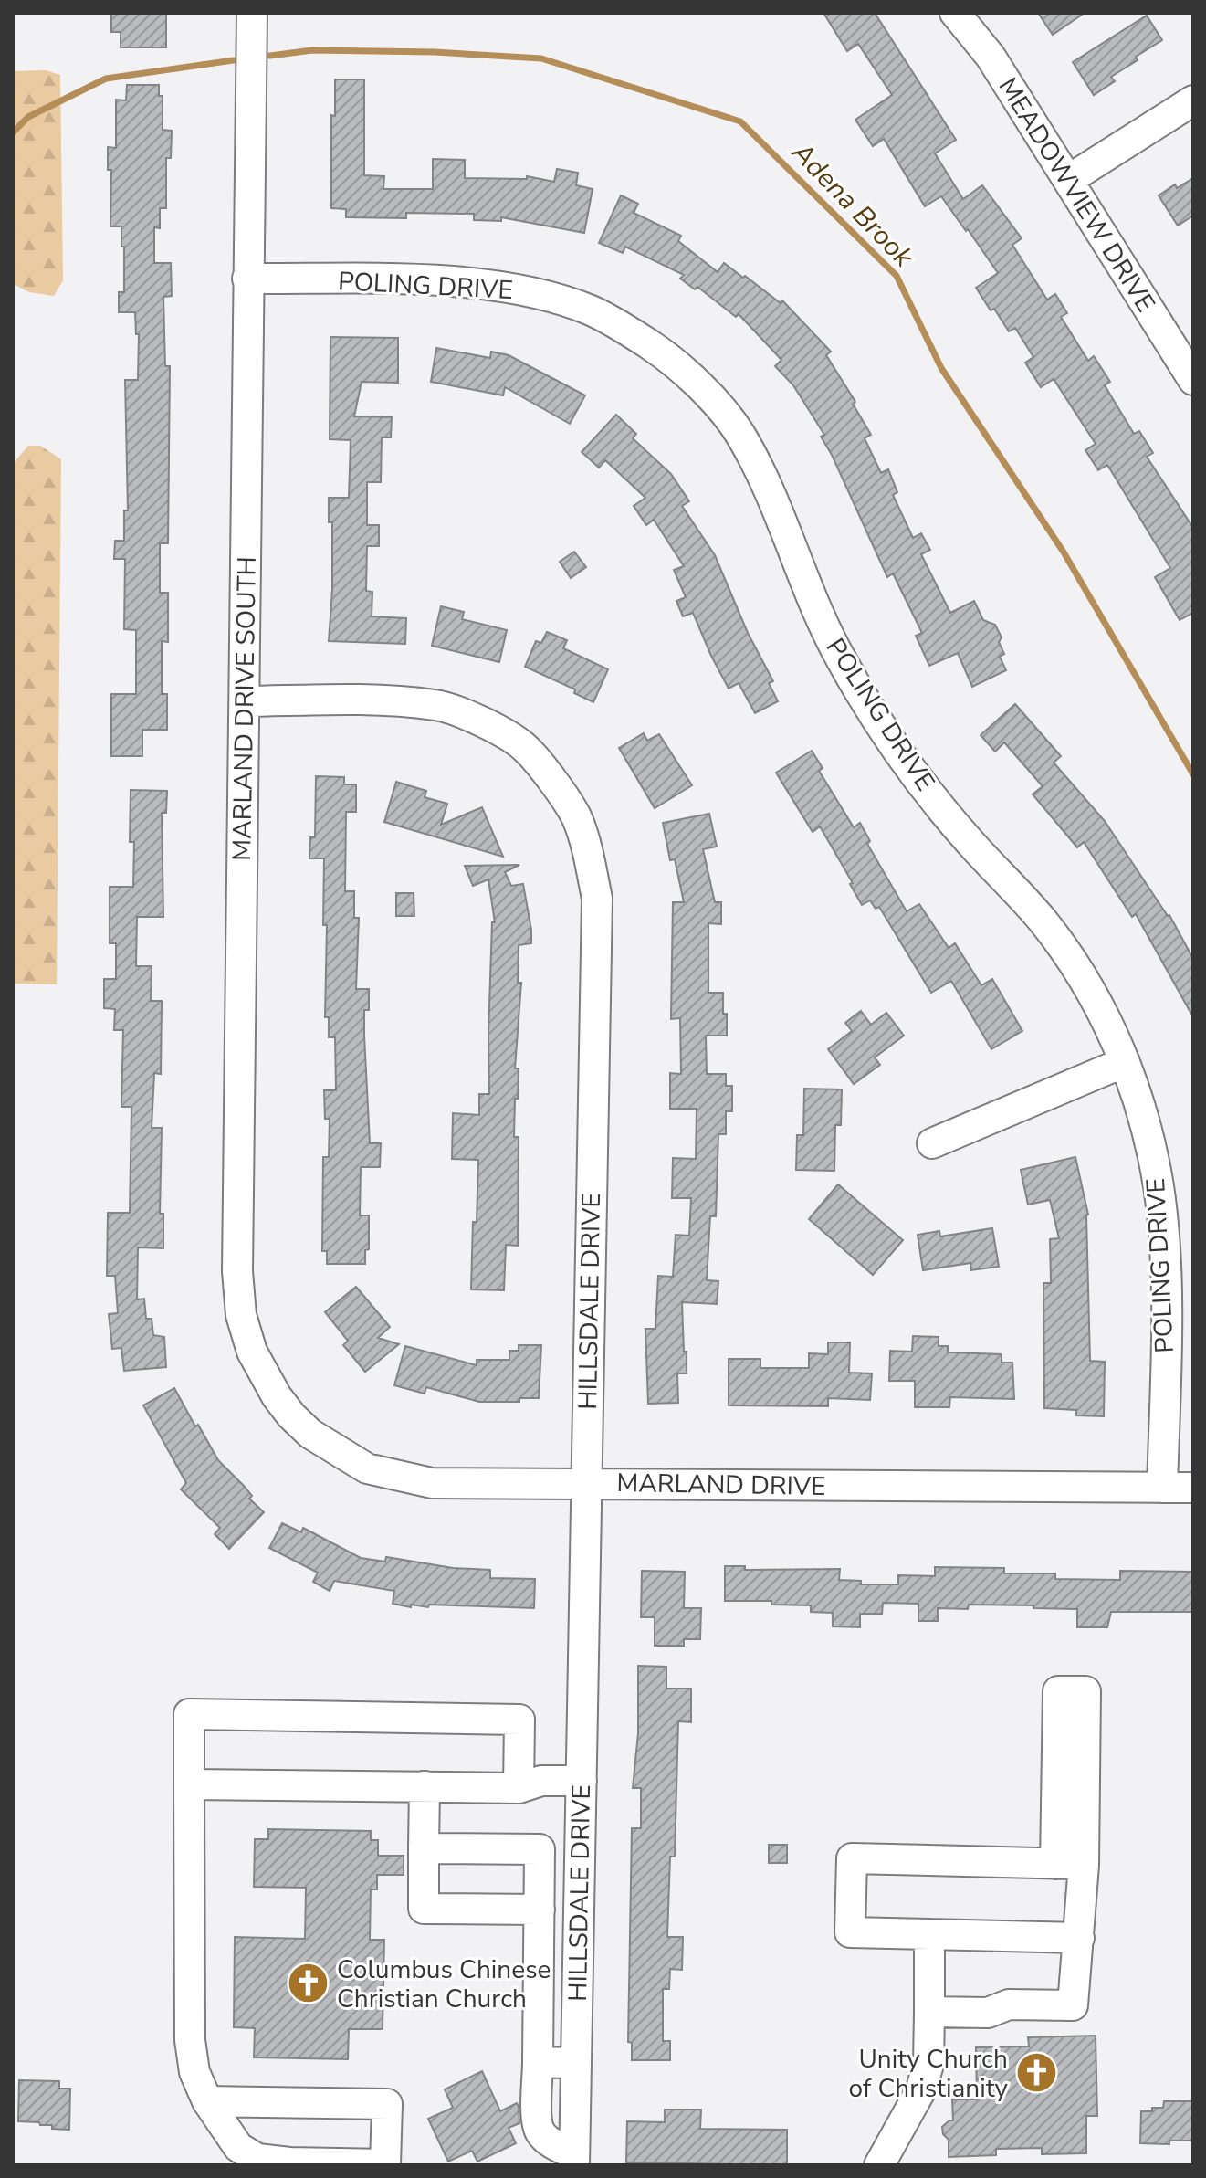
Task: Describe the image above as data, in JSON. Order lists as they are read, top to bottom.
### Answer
{
  "streets": {
    "street": [
      "MEADOWVIEW DRIVE",
      "POLING DRIVE",
      "MARLAND DRIVE SOUTH",
      "HILLSDALE DRIVE",
      "MARLAND DRIVE"
    ]
  },
  "crossings": [
    ["POLING DRIVE", "MARLAND DRIVE SOUTH"],
    ["POLING DRIVE", "MARLAND DRIVE"],
    ["MARLAND DRIVE SOUTH", "HILLSDALE DRIVE"],
    ["MARLAND DRIVE SOUTH", "MARLAND DRIVE"],
    ["HILLSDALE DRIVE", "MARLAND DRIVE"]
  ],
  "water": ["Adena Brook"],
  "places": {
    "church": ["Columbus Chinese Christian Church", "Unity Church of Christianity"]
  }
}
